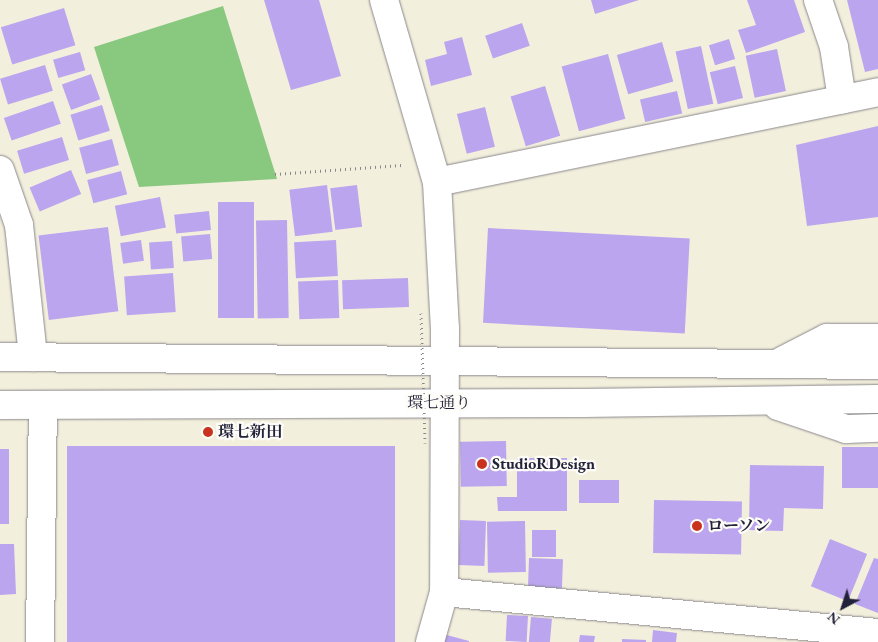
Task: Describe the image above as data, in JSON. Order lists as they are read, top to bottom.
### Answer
{
  "streets": {
    "street": ["環七通り"]
  },
  "places": ["環七新田", "StudioRDesign", "ローソン"],
  "north": "bottom left"
}
